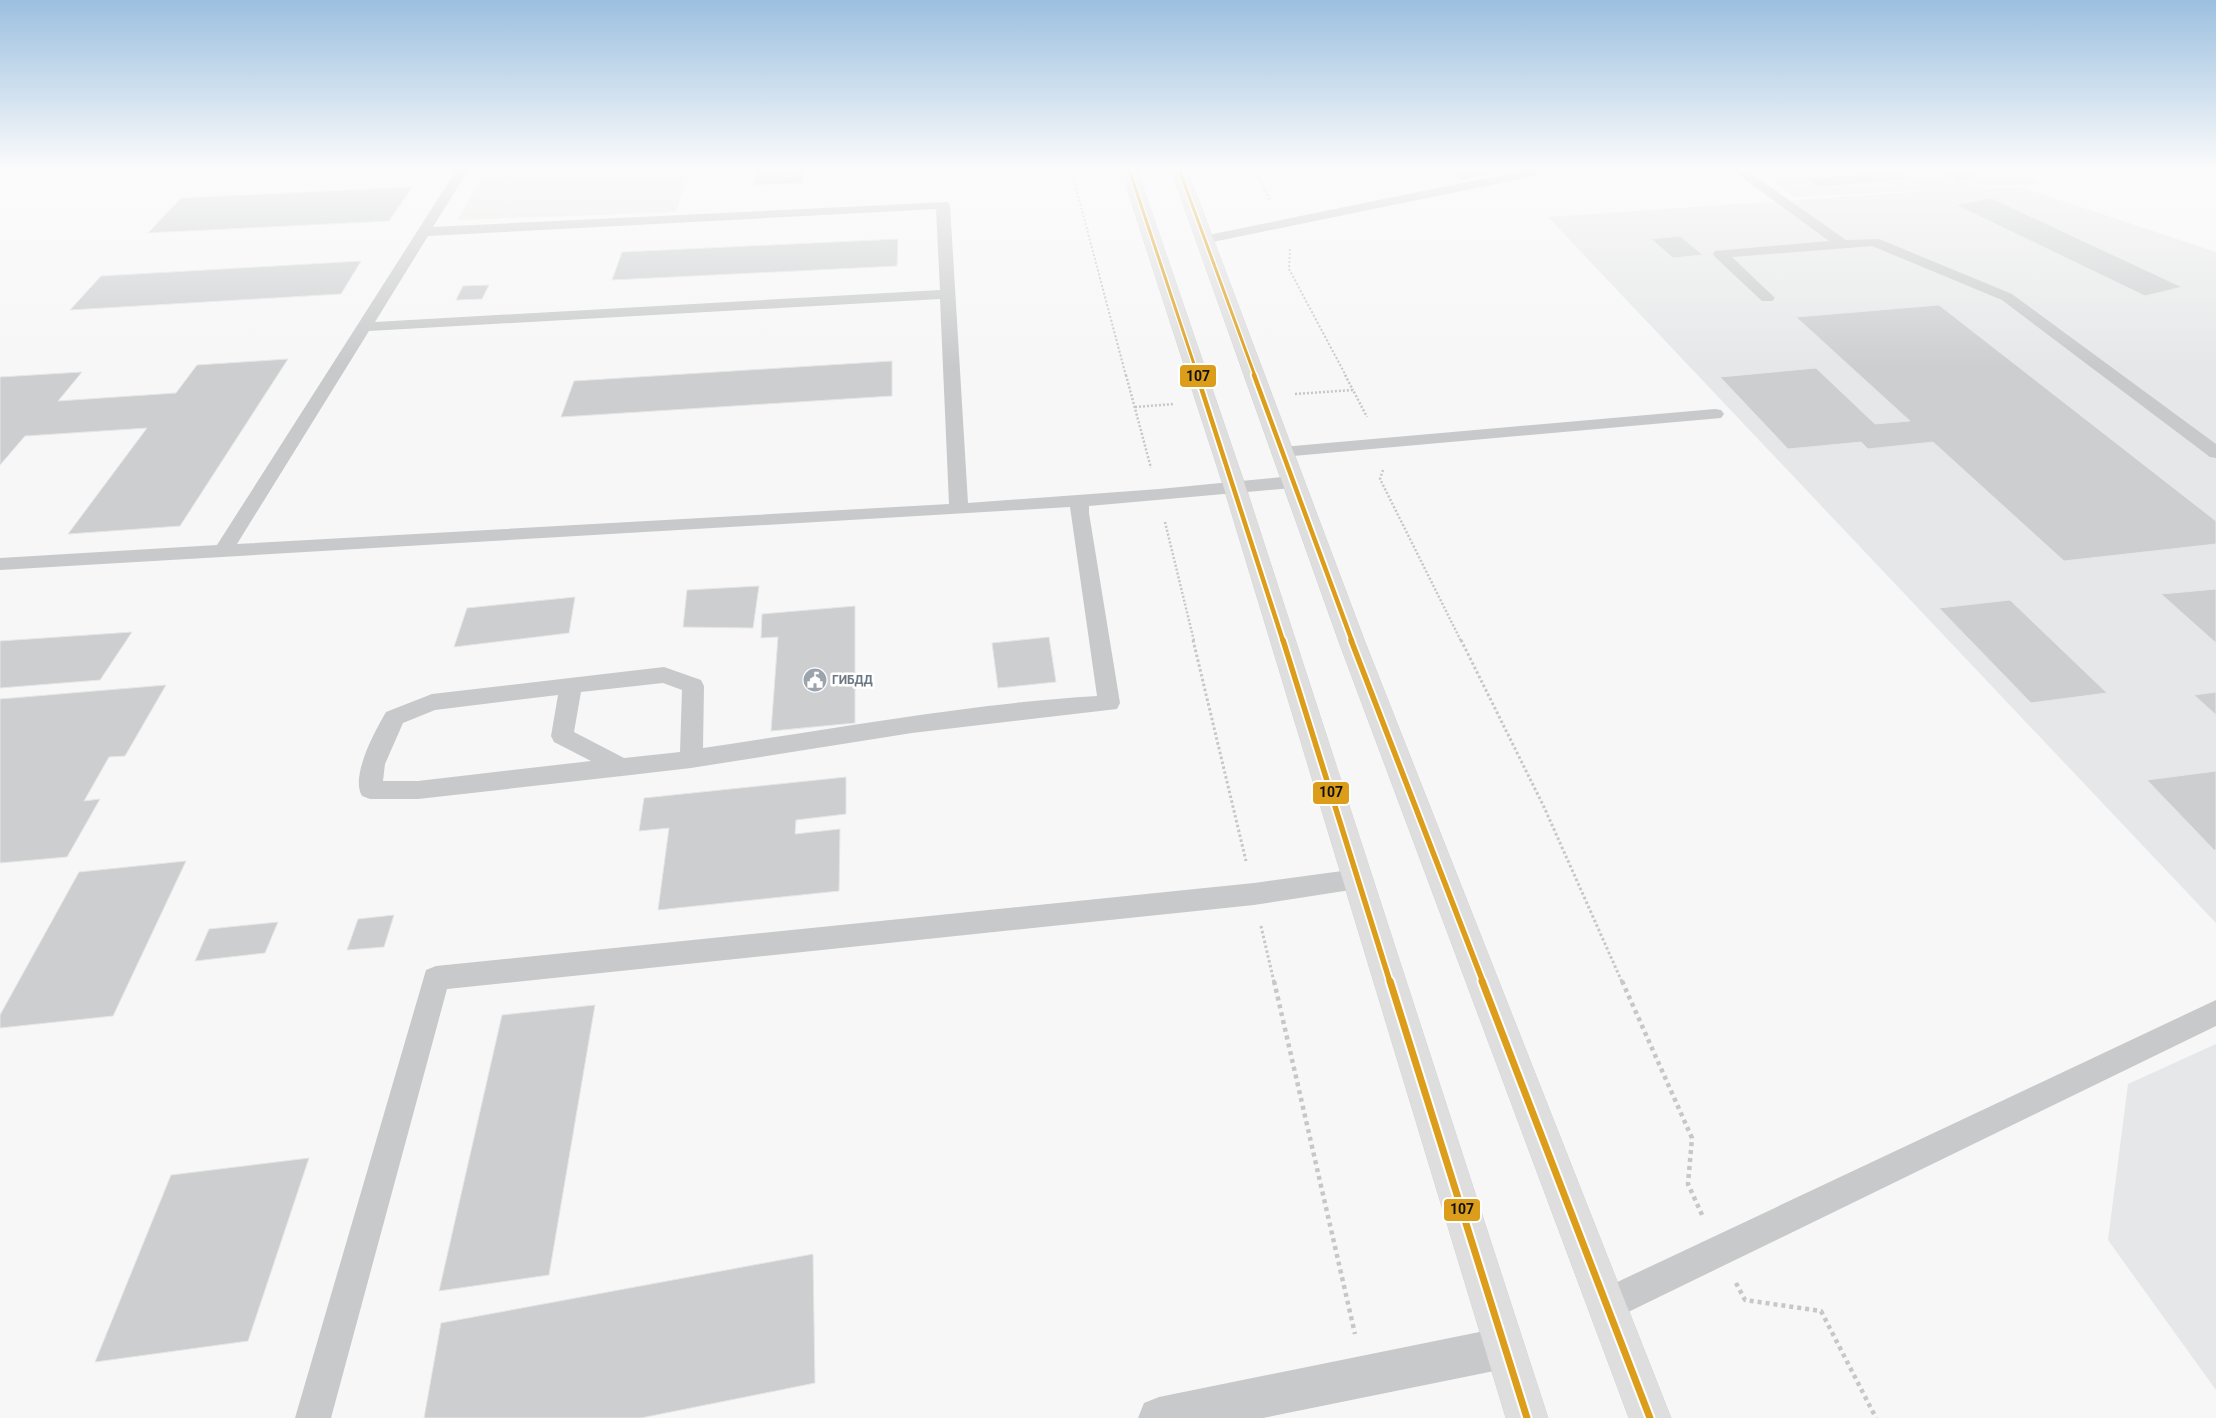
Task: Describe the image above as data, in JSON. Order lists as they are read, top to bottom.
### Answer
{
  "places": {
    "public building": ["ГИБДД"]
  },
  "lines": ["transit line 107"]
}
